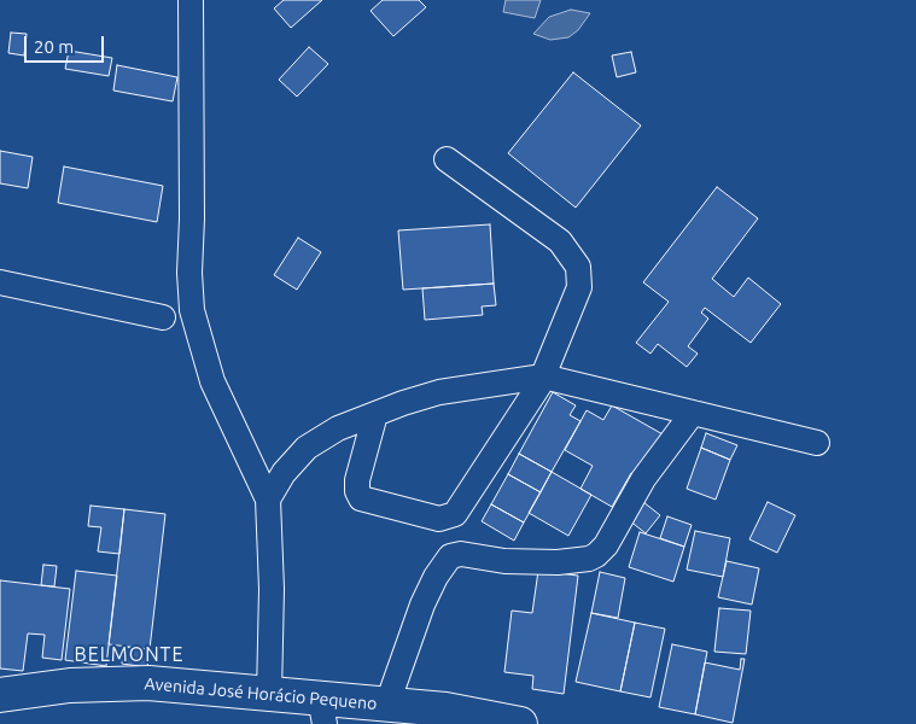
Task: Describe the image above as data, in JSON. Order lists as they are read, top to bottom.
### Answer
{
  "streets": {
    "street": ["Avenida José Horácio Pequeno"]
  },
  "districts": ["BELMONTE"],
  "scale_bar": "20 m"
}
